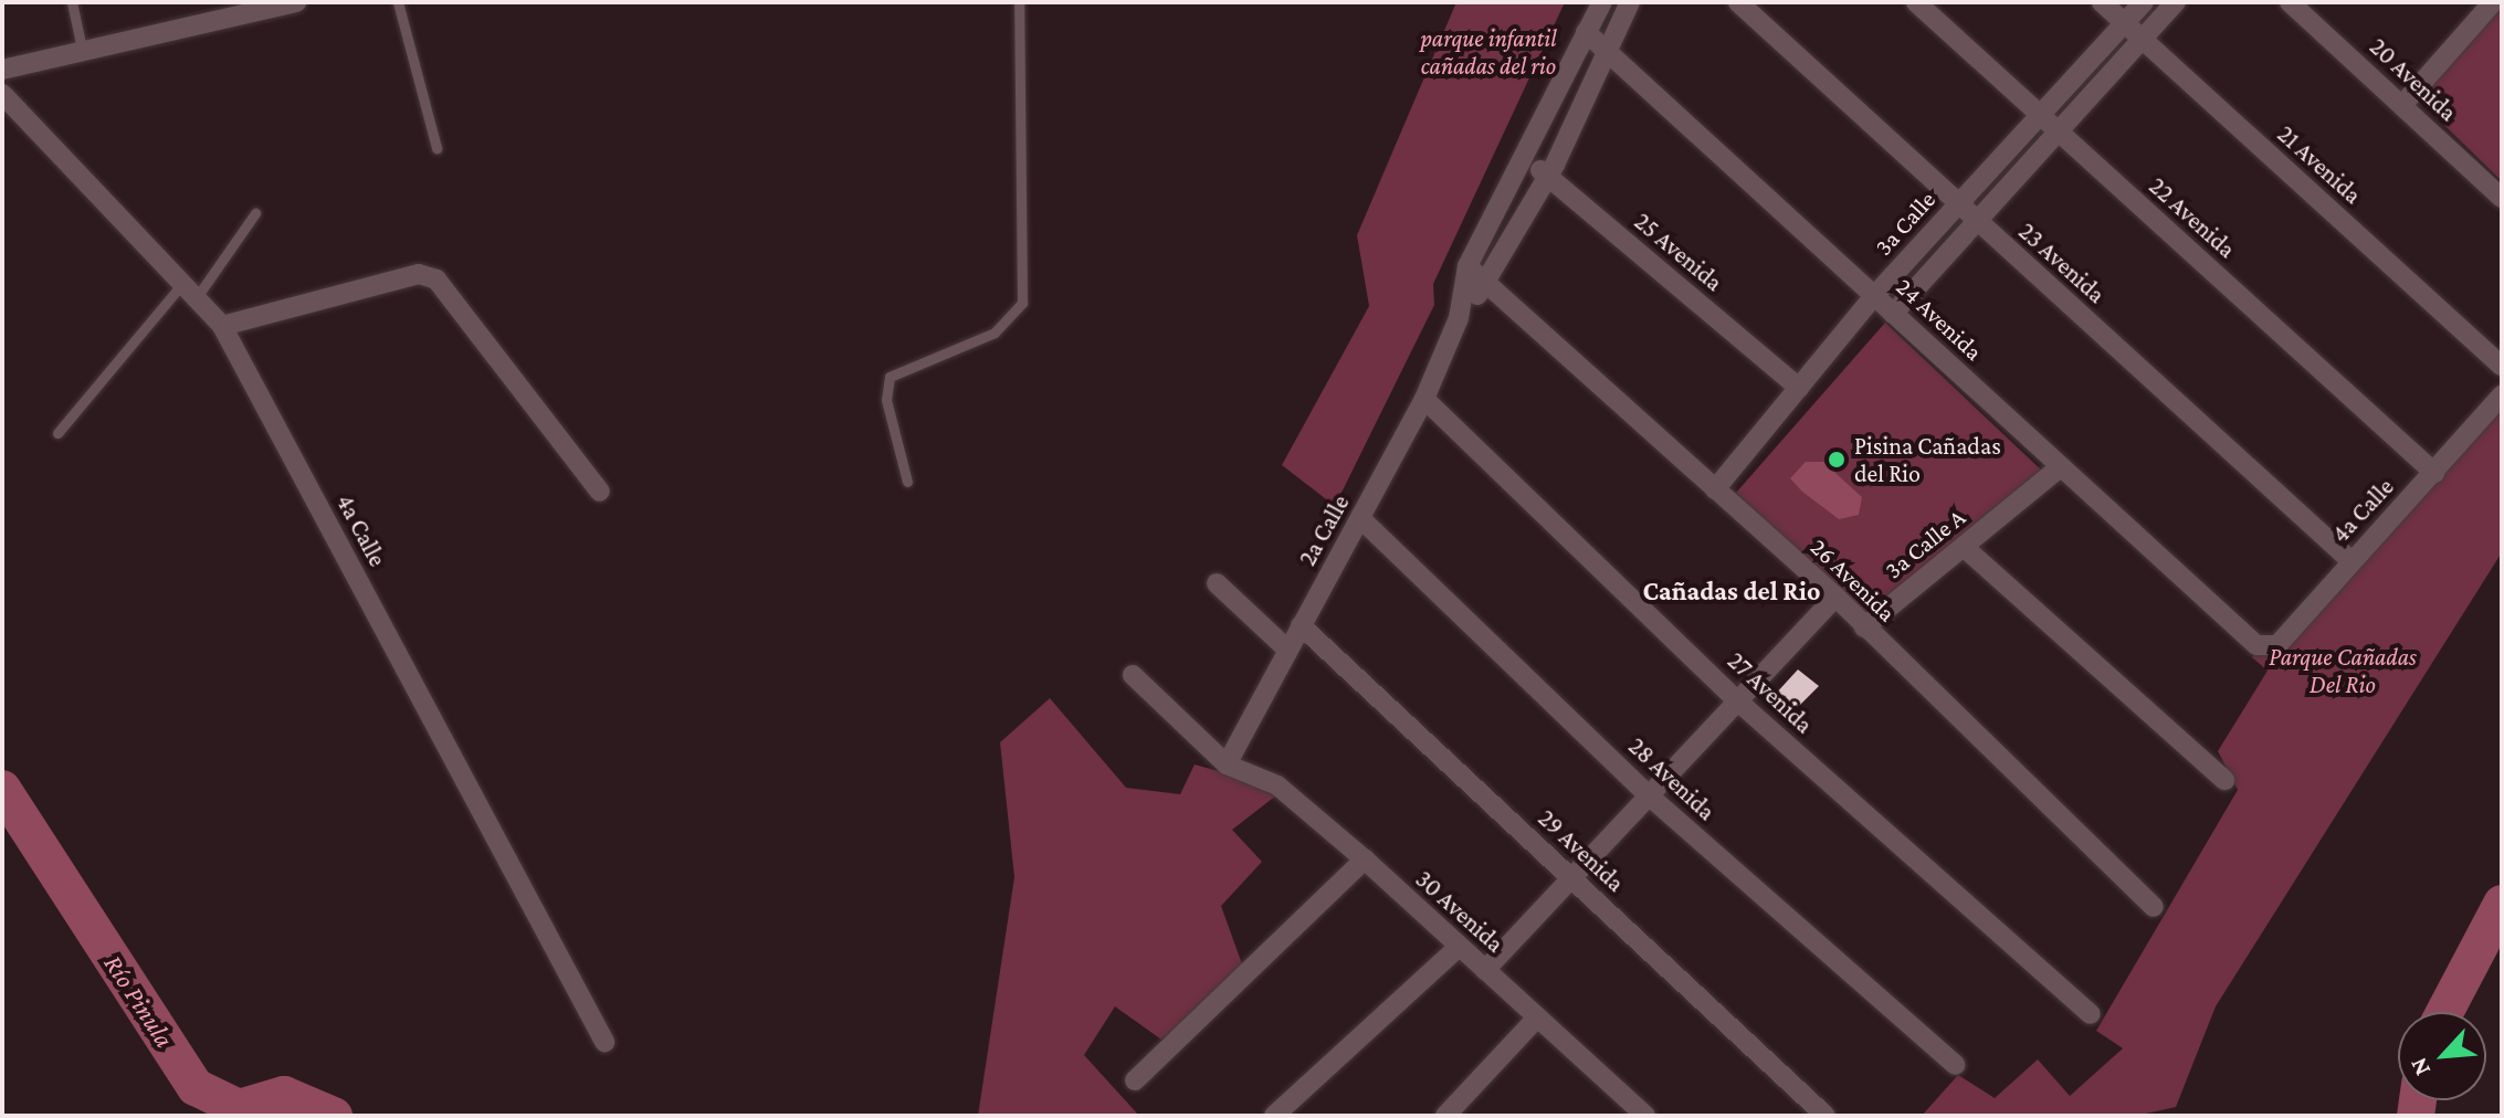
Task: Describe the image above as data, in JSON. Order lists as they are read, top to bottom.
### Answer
{
  "streets": {
    "street": [
      "20 Avenida",
      "21 Avenida",
      "22 Avenida",
      "3a Calle",
      "25 Avenida",
      "23 Avenida",
      "24 Avenida",
      "4a Calle",
      "2a Calle",
      "3a Calle A",
      "26 Avenida",
      "27 Avenida",
      "28 Avenida",
      "29 Avenida",
      "30 Avenida"
    ]
  },
  "crossings": [
    ["21 Avenida", "3a Calle"],
    ["22 Avenida", "3a Calle"],
    ["22 Avenida", "4a Calle"],
    ["3a Calle", "25 Avenida"],
    ["3a Calle", "23 Avenida"],
    ["3a Calle", "24 Avenida"],
    ["3a Calle", "26 Avenida"],
    ["25 Avenida", "2a Calle"],
    ["23 Avenida", "4a Calle"],
    ["24 Avenida", "4a Calle"],
    ["24 Avenida", "2a Calle"],
    ["24 Avenida", "3a Calle A"],
    ["2a Calle", "26 Avenida"],
    ["2a Calle", "27 Avenida"],
    ["2a Calle", "28 Avenida"],
    ["2a Calle", "29 Avenida"],
    ["2a Calle", "30 Avenida"],
    ["3a Calle A", "26 Avenida"]
  ],
  "districts": ["Cañadas del Rio"],
  "water": ["Río Pinula"],
  "parks": ["parque infantil cañadas del rio", "Parque Cañadas Del Rio"],
  "places": ["Pisina Cañadas del Rio"],
  "north": "bottom left"
}
